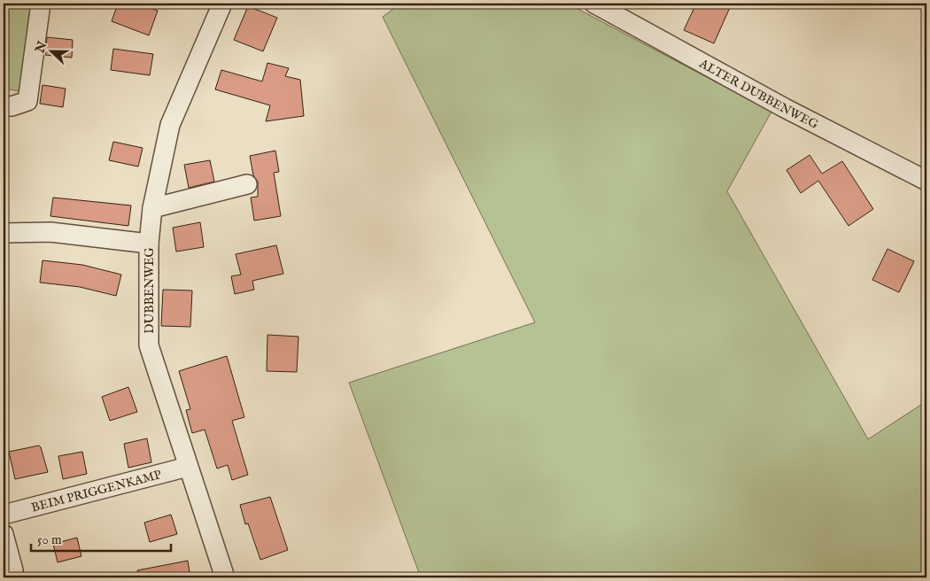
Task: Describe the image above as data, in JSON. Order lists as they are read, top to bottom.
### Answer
{
  "streets": {
    "street": ["ALTER DUBBENWEG", "DUBBENWEG", "BEIM PRIGGENKAMP"]
  },
  "crossings": [
    ["DUBBENWEG", "BEIM PRIGGENKAMP"]
  ],
  "scale_bar": "50 m",
  "north": "left"
}
